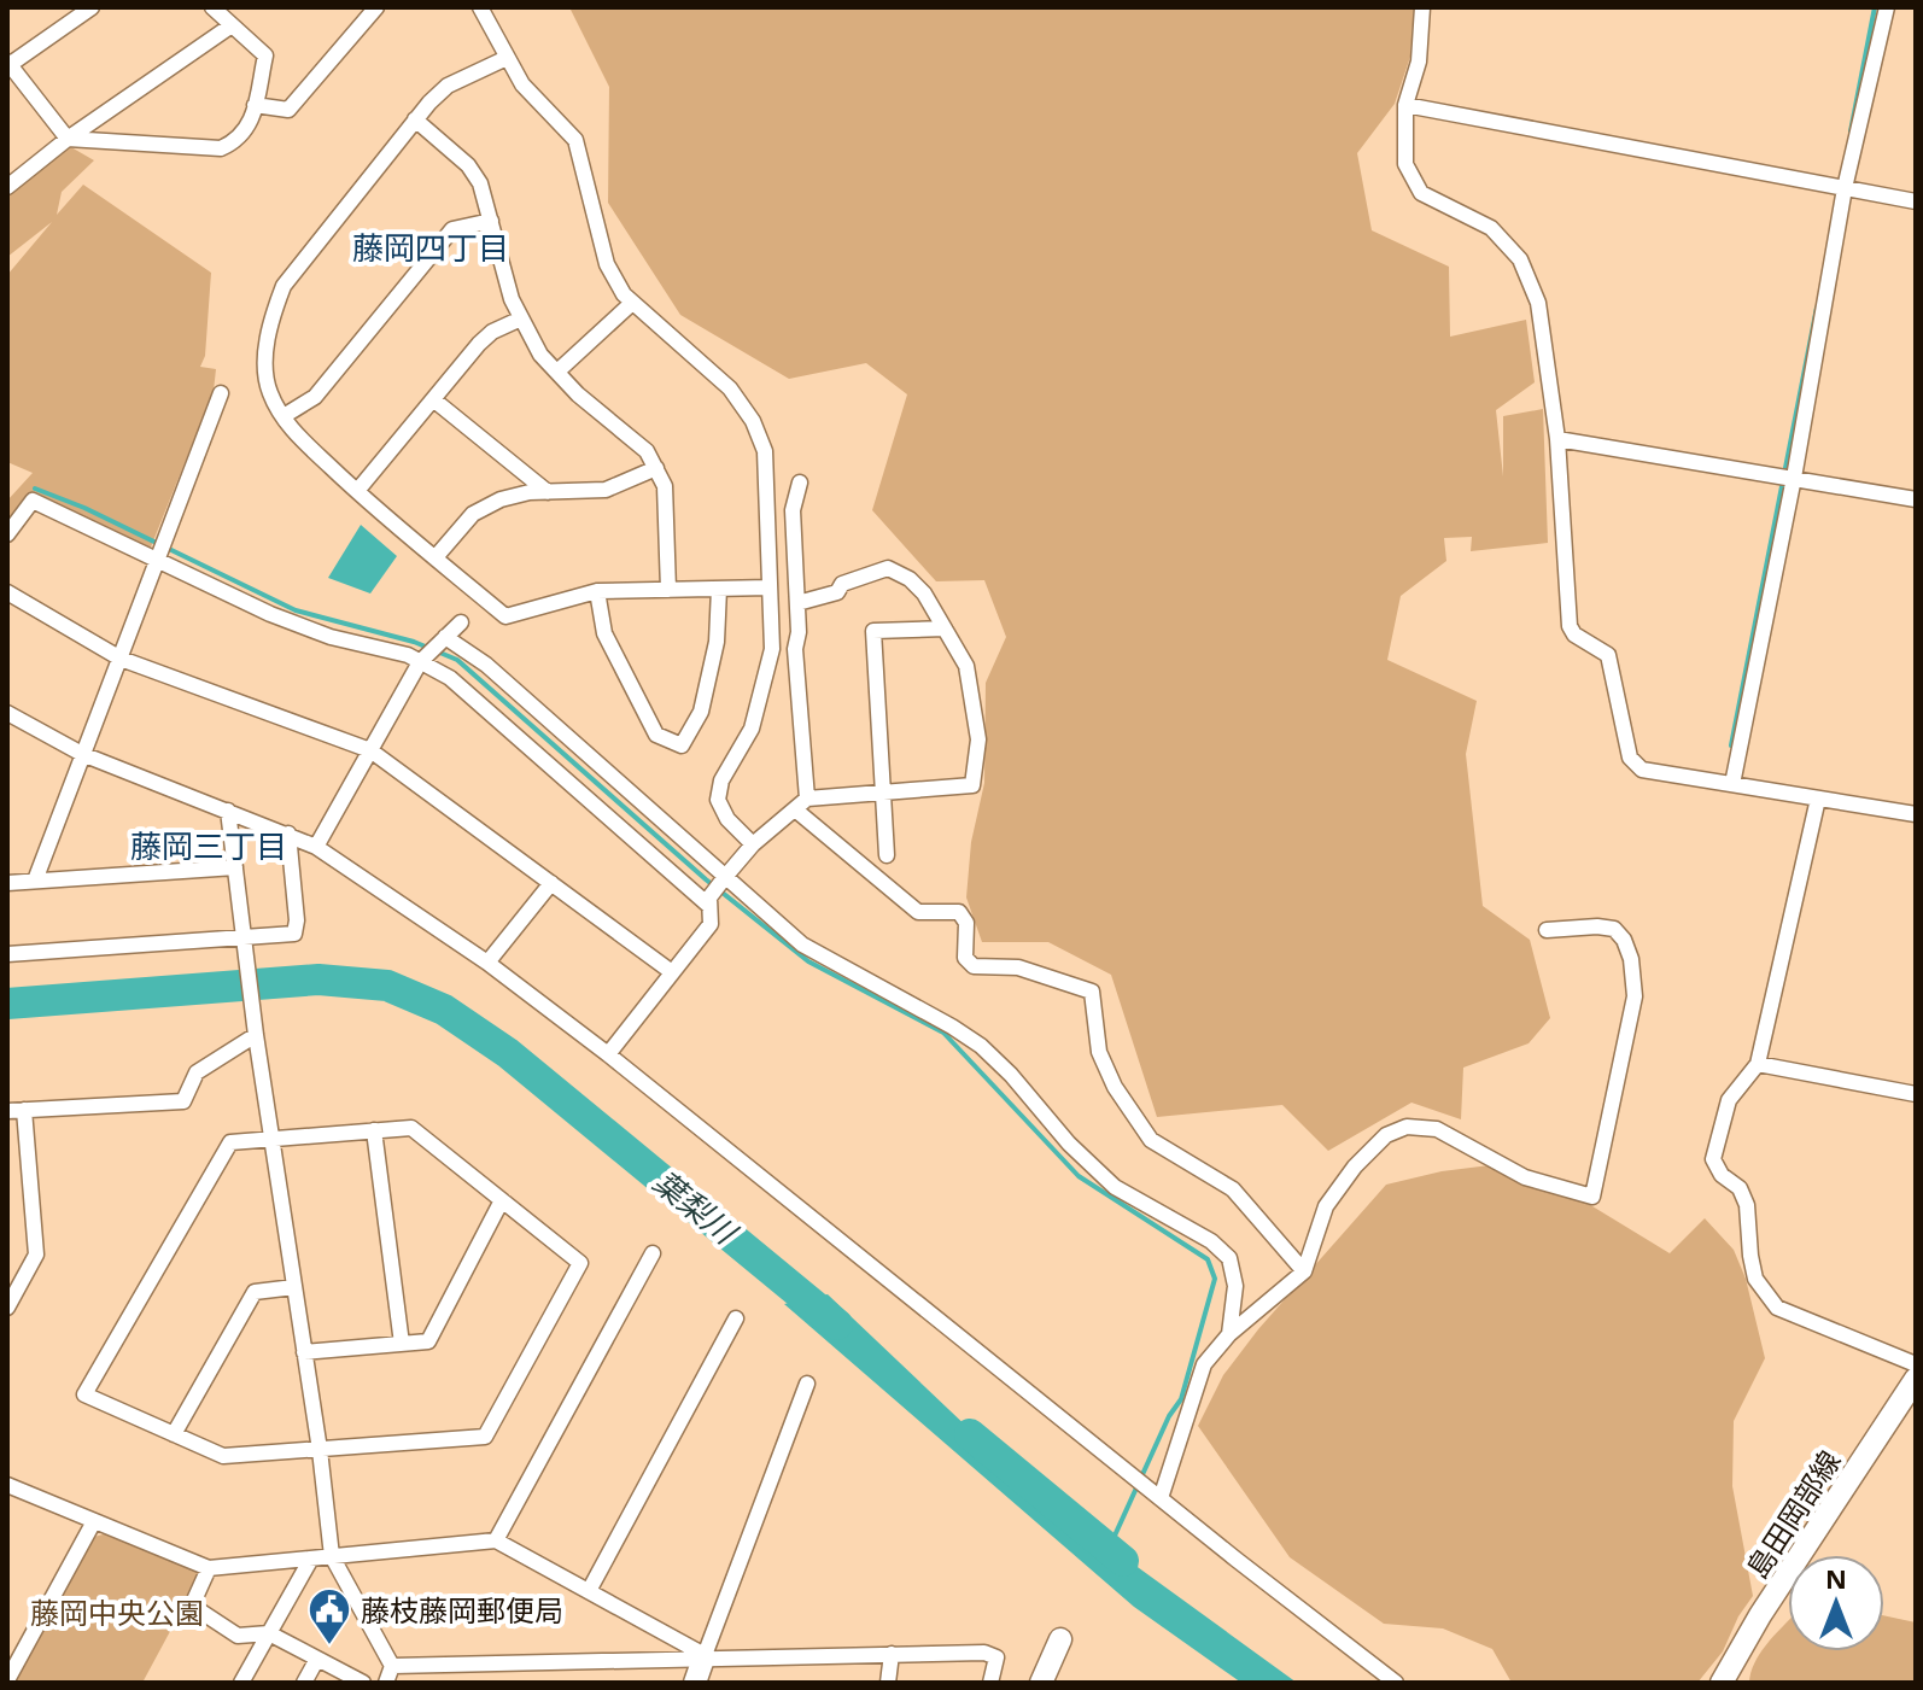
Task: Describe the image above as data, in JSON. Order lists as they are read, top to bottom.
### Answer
{
  "streets": {
    "main road": ["島田岡部線"]
  },
  "districts": ["藤岡四丁目", "藤岡三丁目"],
  "water": ["葉梨川"],
  "parks": ["藤岡中央公園"],
  "places": {
    "public building": ["藤枝藤岡郵便局"]
  },
  "north": "top"
}
